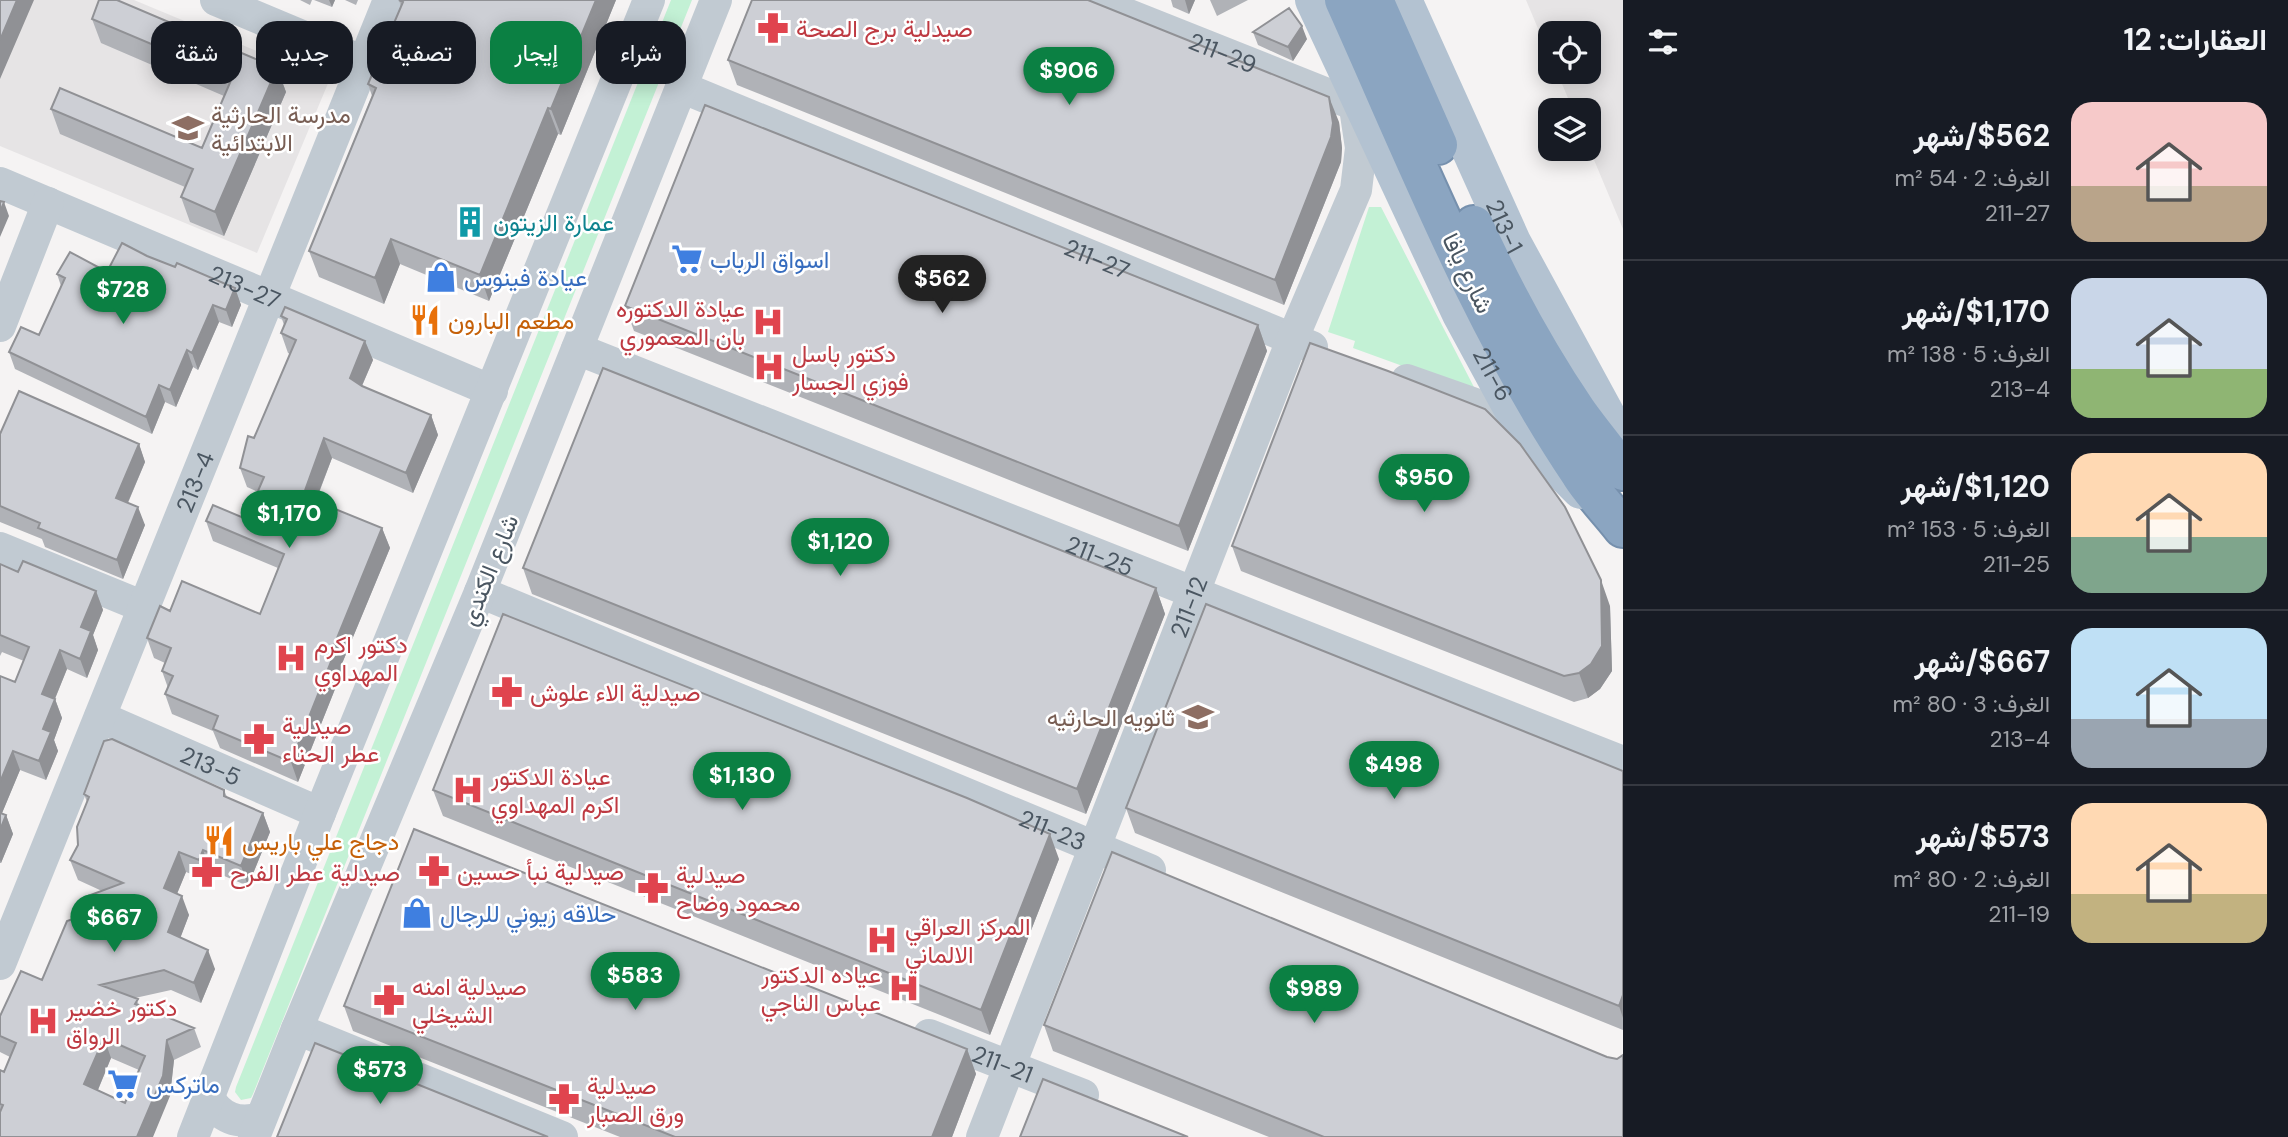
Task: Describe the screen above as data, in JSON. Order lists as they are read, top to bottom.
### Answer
{
  "streets": {
    "highway": ["شارع يافا"],
    "main road": ["213-1", "211-6"],
    "street": [
      "211-29",
      "211-27",
      "213-27",
      "213-4",
      "211-25",
      "شارع الكندي",
      "211-12",
      "213-5",
      "211-23",
      "211-21"
    ]
  },
  "crossings": [
    ["211-29", "211-6"],
    ["211-29", "211-12"],
    ["211-27", "شارع الكندي"],
    ["211-27", "211-12"],
    ["شارع يافا", "211-6"],
    ["213-27", "213-4"],
    ["211-6", "211-12"],
    ["213-4", "213-5"],
    ["211-25", "شارع الكندي"],
    ["211-25", "211-12"],
    ["شارع الكندي", "211-23"],
    ["211-12", "211-23"],
    ["211-12", "211-21"]
  ],
  "places": {
    "pharmacy": [
      "صيدلية برج الصحة",
      "صيدلية الاء علوش",
      "صيدلية عطر الحناء",
      "صيدلية نبأ حسين",
      "صيدلية عطر الفرح",
      "صيدلية محمود وضاح",
      "صيدلية امنه الشيخلي",
      "صيدلية ورق الصبار"
    ],
    "school or university": ["مدرسة الحارثية الابتدائية", "ثانويه الحارثيه"],
    "building": ["عمارة الزيتون"],
    "supermarket": ["اسواق الرباب", "ماتركس"],
    "shop": ["عيادة فينوس", "حلاقه زيوني للرجال"],
    "restaurant": ["مطعم البارون", "دجاج علي باريس"],
    "hospital": [
      "عيادة الدكتوره بان المعموري",
      "دكتور باسل فوزي الجسار",
      "دكتور اكرم المهداوي",
      "عيادة الدكتور اكرم المهداوي",
      "المركز العراقي الالماني",
      "عياده الدكتور عباس الناجي",
      "دكتور خضير الرواق"
    ]
  },
  "page": {
    "heading": "العقارات: 12",
    "chip": [
      "شراء",
      "إيجار",
      "تصفية",
      "جديد",
      "شقة"
    ],
    "price": [
      "$906",
      "$562",
      "$728",
      "$950",
      "$1,170",
      "$1,120",
      "$498",
      "$1,130",
      "$667",
      "$583",
      "$989",
      "$573"
    ],
    "list": [
      {
        "name": "$562/شهر",
        "note": "الغرف: 2 · 54 m² · 211-27"
      },
      {
        "name": "$1,170/شهر",
        "note": "الغرف: 5 · 138 m² · 213-4"
      },
      {
        "name": "$1,120/شهر",
        "note": "الغرف: 5 · 153 m² · 211-25"
      },
      {
        "name": "$667/شهر",
        "note": "الغرف: 3 · 80 m² · 213-4"
      },
      {
        "name": "$573/شهر",
        "note": "الغرف: 2 · 80 m² · 211-19"
      }
    ]
  }
}
